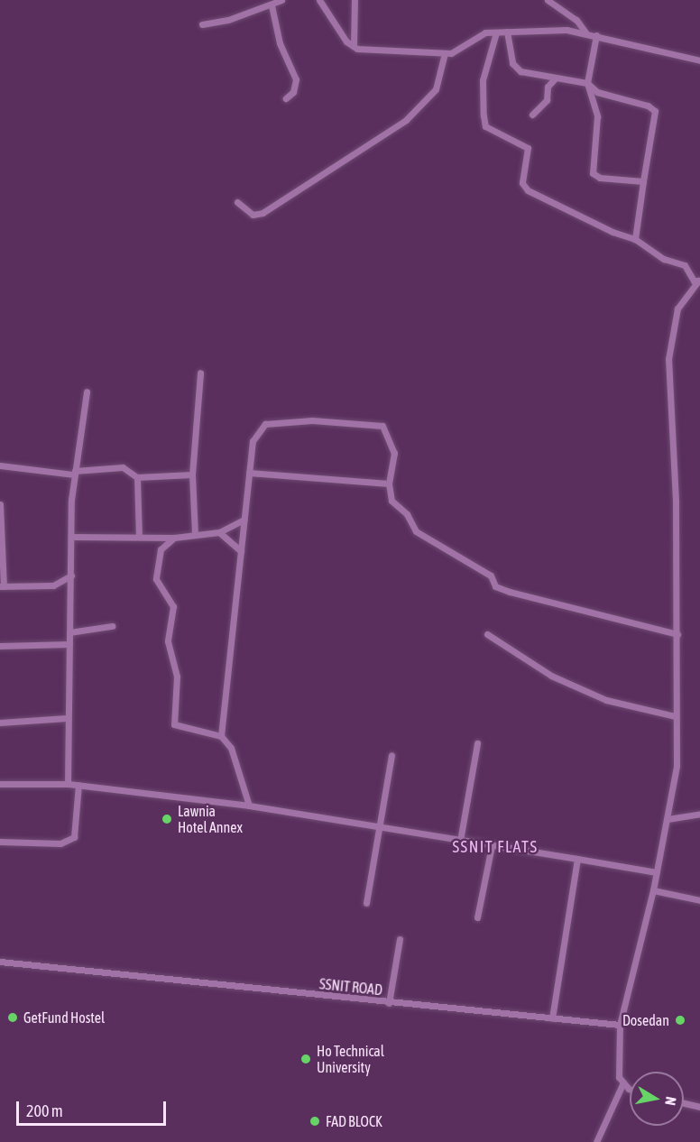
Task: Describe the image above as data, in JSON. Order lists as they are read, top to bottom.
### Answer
{
  "streets": {
    "street": ["SSNIT ROAD"]
  },
  "districts": ["SSNIT FLATS"],
  "places": [
    "Lawnia Hotel Annex",
    "GetFund Hostel",
    "Dosedan",
    "Ho Technical University",
    "FAD BLOCK"
  ],
  "scale_bar": "200 m",
  "north": "right"
}
